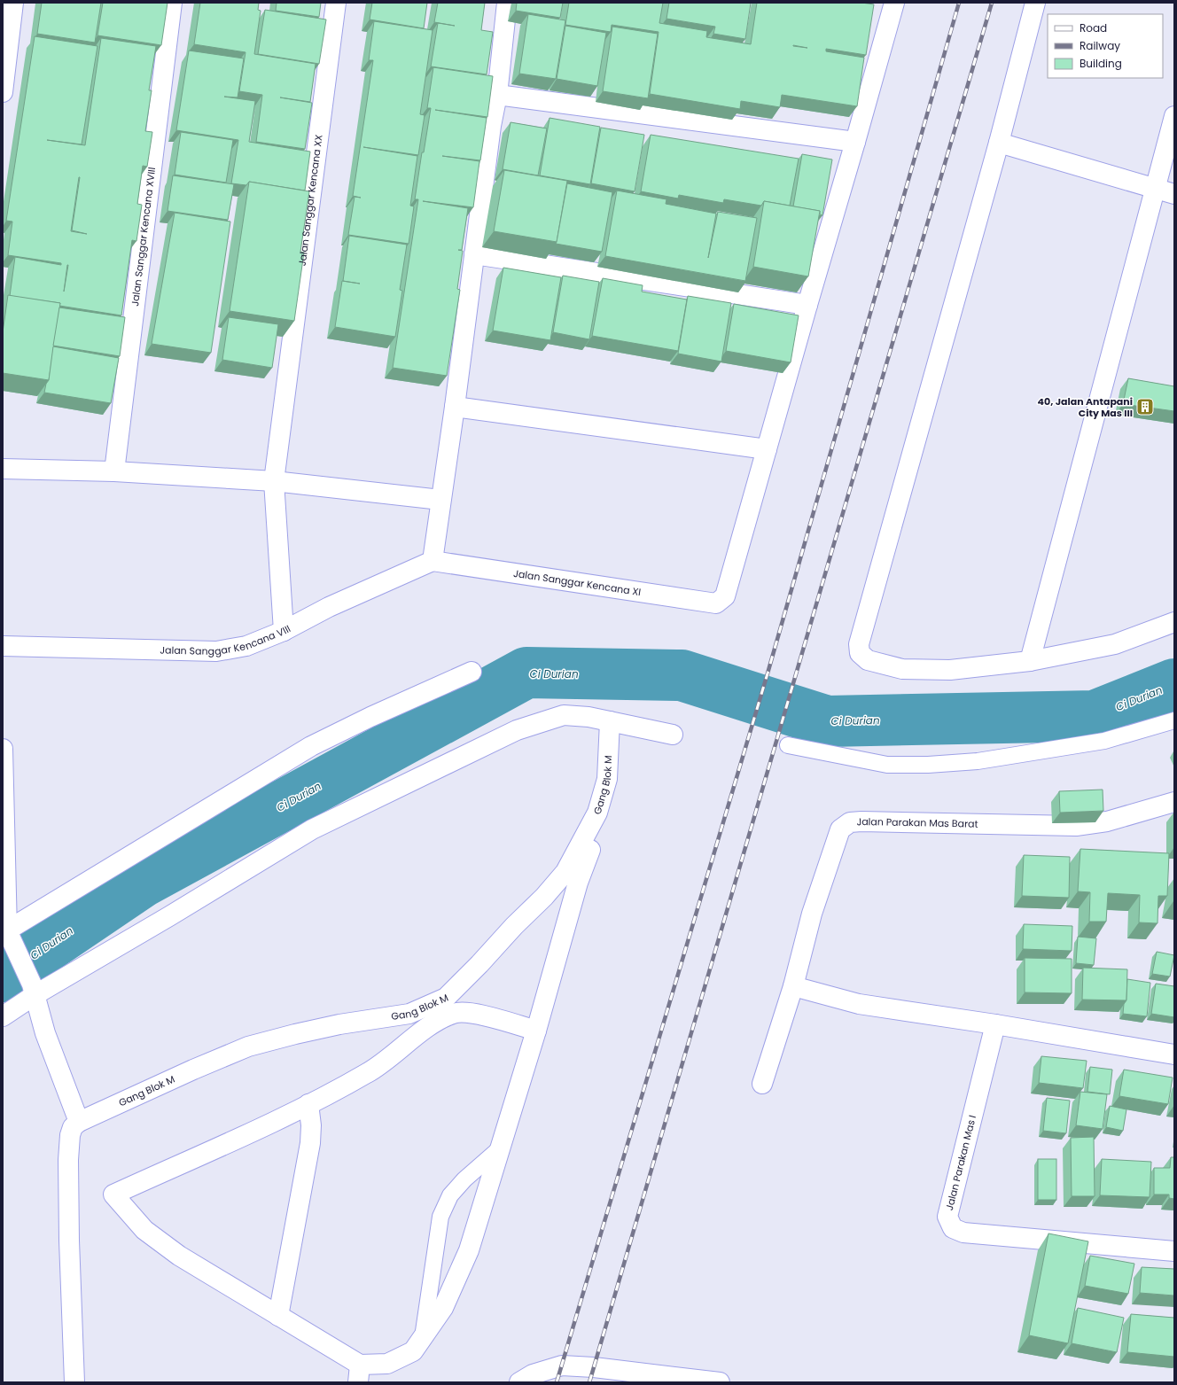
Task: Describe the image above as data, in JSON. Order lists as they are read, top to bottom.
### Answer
{
  "streets": {
    "street": [
      "Jalan Sanggar Kencana XX",
      "Jalan Sanggar Kencana XVIII",
      "Jalan Sanggar Kencana XI",
      "Jalan Sanggar Kencana VIII",
      "Gang Blok M",
      "Jalan Parakan Mas Barat",
      "Jalan Parakan Mas I"
    ]
  },
  "crossings": [
    ["Jalan Sanggar Kencana XX", "Jalan Sanggar Kencana VIII"],
    ["Jalan Sanggar Kencana XI", "Jalan Sanggar Kencana VIII"]
  ],
  "water": ["Ci Durian"],
  "places": {
    "building": ["40, Jalan Antapani City Mas III"]
  },
  "legend": ["Road", "Railway", "Building"]
}
